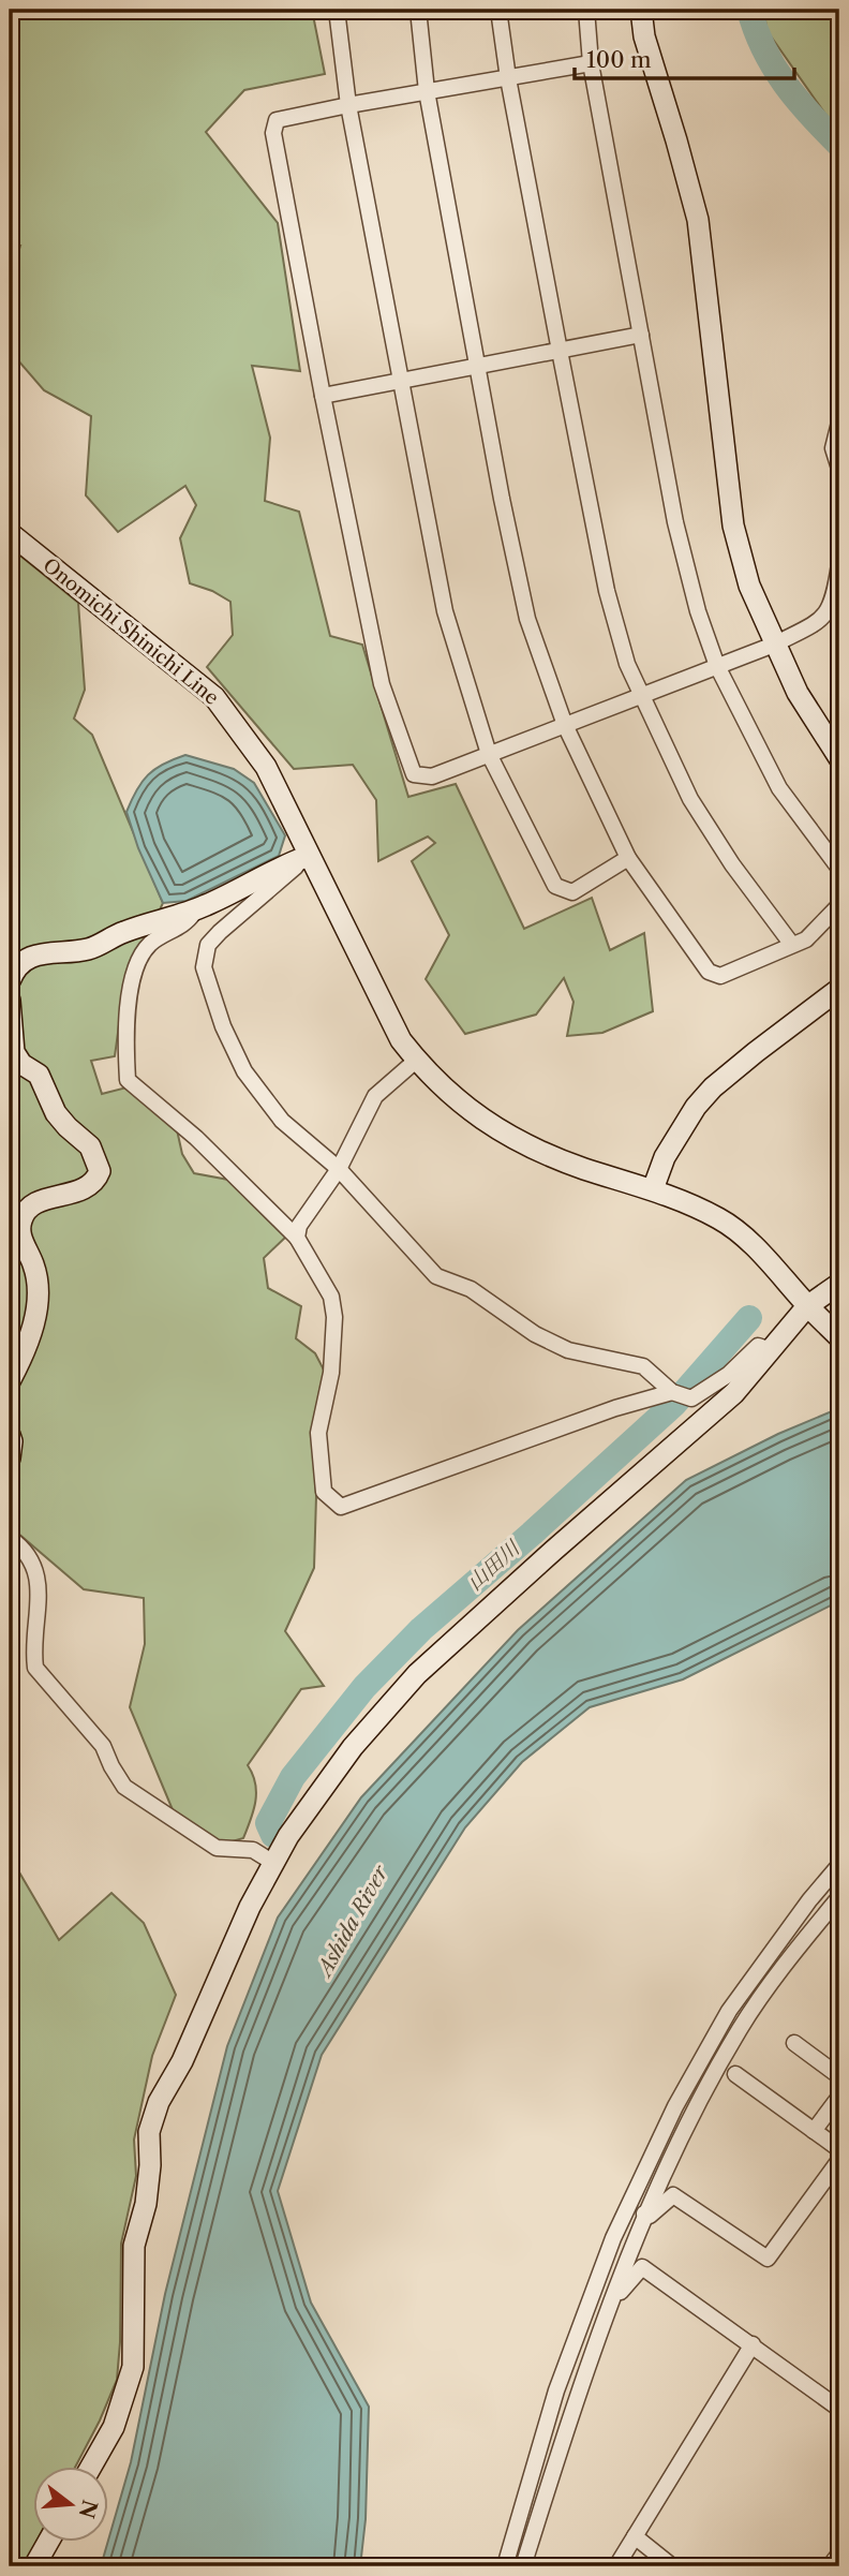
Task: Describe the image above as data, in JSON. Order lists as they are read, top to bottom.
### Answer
{
  "streets": {
    "street": ["Onomichi Shinichi Line"]
  },
  "water": ["山田川", "Ashida River"],
  "scale_bar": "100 m",
  "north": "right"
}
